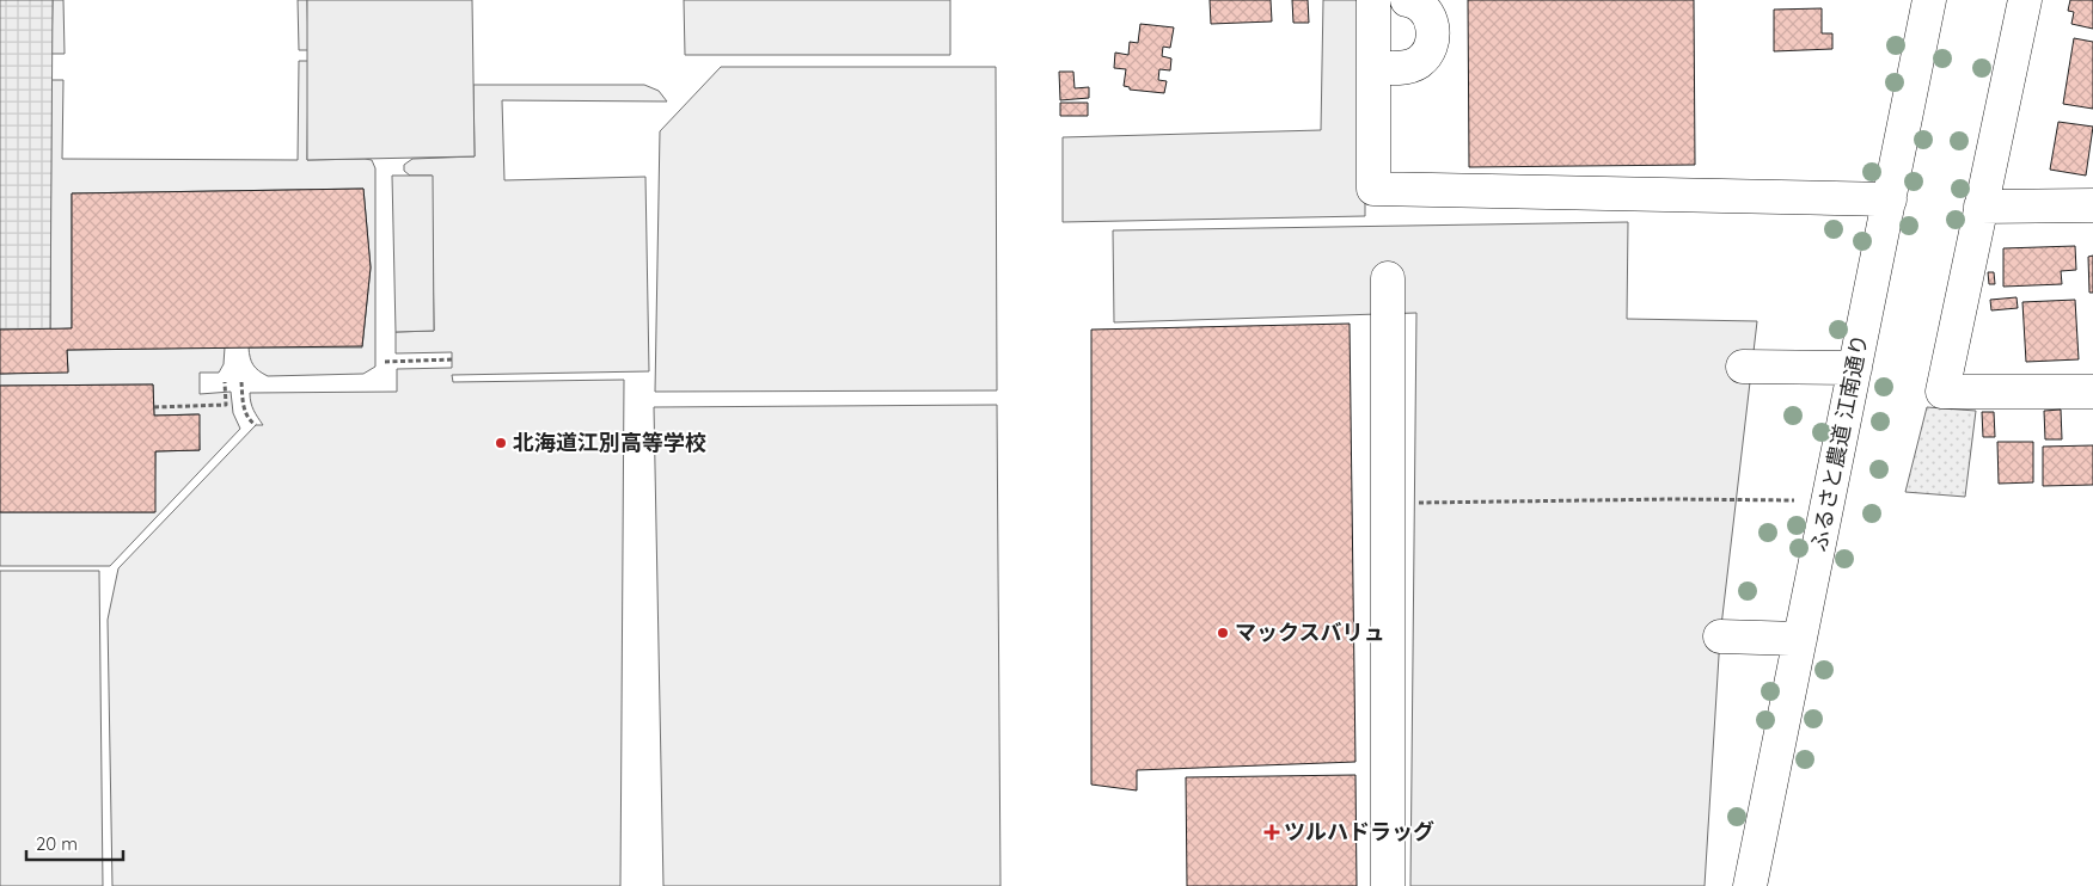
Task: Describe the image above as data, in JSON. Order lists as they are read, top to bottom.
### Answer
{
  "streets": {
    "street": ["ふるさと農道 江南通り"]
  },
  "places": {
    "other": ["北海道江別高等学校", "マックスバリュ"],
    "health": ["ツルハドラッグ"]
  },
  "scale_bar": "20 m"
}
